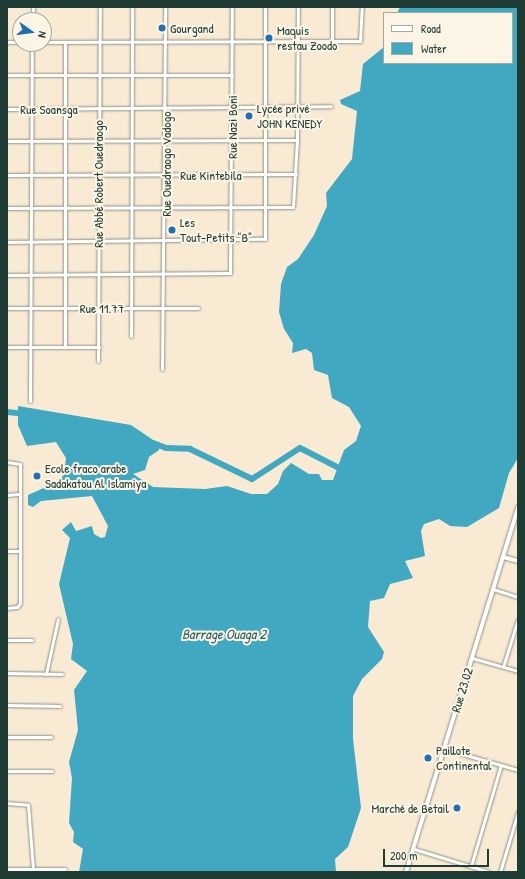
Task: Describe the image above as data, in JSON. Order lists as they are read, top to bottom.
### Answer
{
  "streets": {
    "street": [
      "Rue Soansga",
      "Rue Nazi Boni",
      "Rue Ouedraogo Vadogo",
      "Rue Kintebila",
      "Rue Abbé Robert Ouedraogo",
      "Rue 11.77",
      "Rue 23.02"
    ]
  },
  "crossings": [
    ["Rue Soansga", "Rue Nazi Boni"],
    ["Rue Soansga", "Rue Ouedraogo Vadogo"],
    ["Rue Soansga", "Rue Abbé Robert Ouedraogo"],
    ["Rue Nazi Boni", "Rue Ouedraogo Vadogo"],
    ["Rue Nazi Boni", "Rue Kintebila"],
    ["Rue Ouedraogo Vadogo", "Rue Kintebila"],
    ["Rue Ouedraogo Vadogo", "Rue 11.77"],
    ["Rue Kintebila", "Rue Abbé Robert Ouedraogo"],
    ["Rue Abbé Robert Ouedraogo", "Rue 11.77"]
  ],
  "water": ["Barrage Ouaga 2"],
  "places": [
    "Gourgand",
    "Maquis restau Zoodo",
    "Lycée privé JOHN KENEDY",
    "Les Tout-Petits \"B\"",
    "Ecole fraco arabe Sadakatou Al Islamiya",
    "Paillote Continental",
    "Marché de Betail"
  ],
  "legend": ["Road", "Water"],
  "scale_bar": "200 m",
  "north": "right"
}
